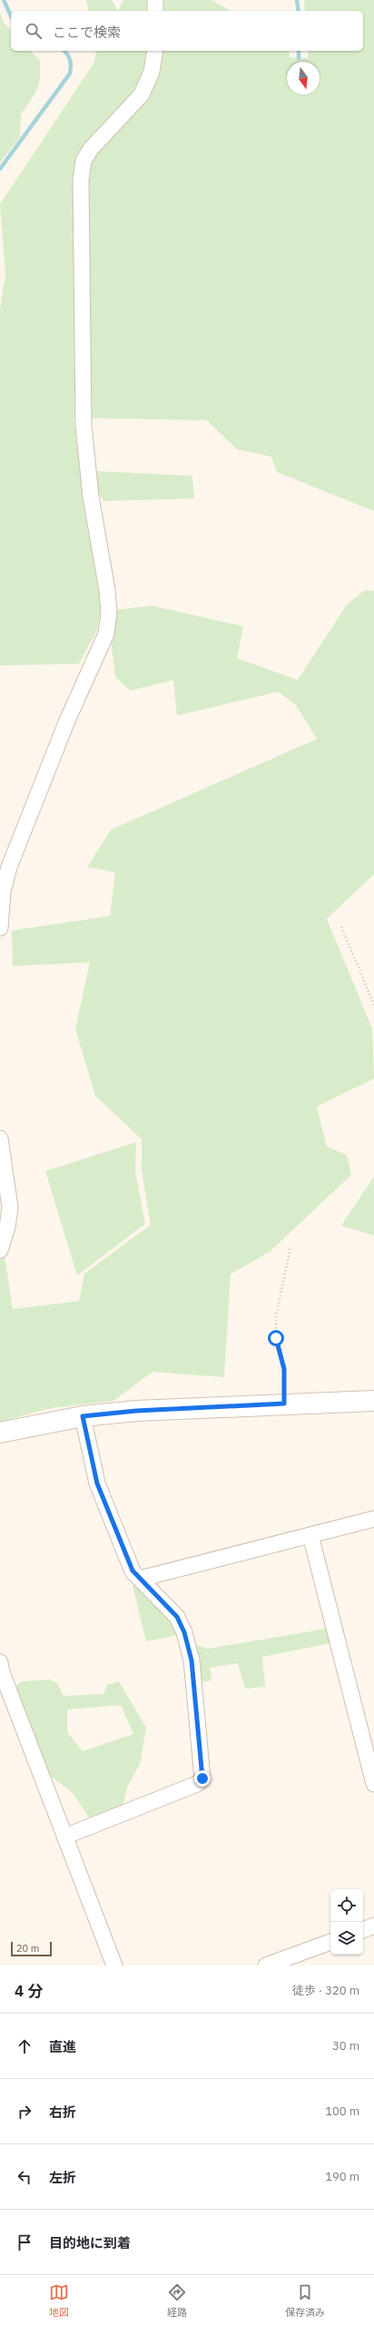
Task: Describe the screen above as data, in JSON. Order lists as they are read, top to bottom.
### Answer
{
  "scale_bar": "20 m",
  "north": "bottom",
  "page": {
    "search": "ここで検索",
    "scale": "20 m",
    "heading": ["4 分", "徒歩 · 320 m"],
    "list": [
      ["直進", "30 m"],
      ["右折", "100 m"],
      ["左折", "190 m"],
      "目的地に到着"
    ],
    "nav": ["地図", "経路", "保存済み"]
  }
}
